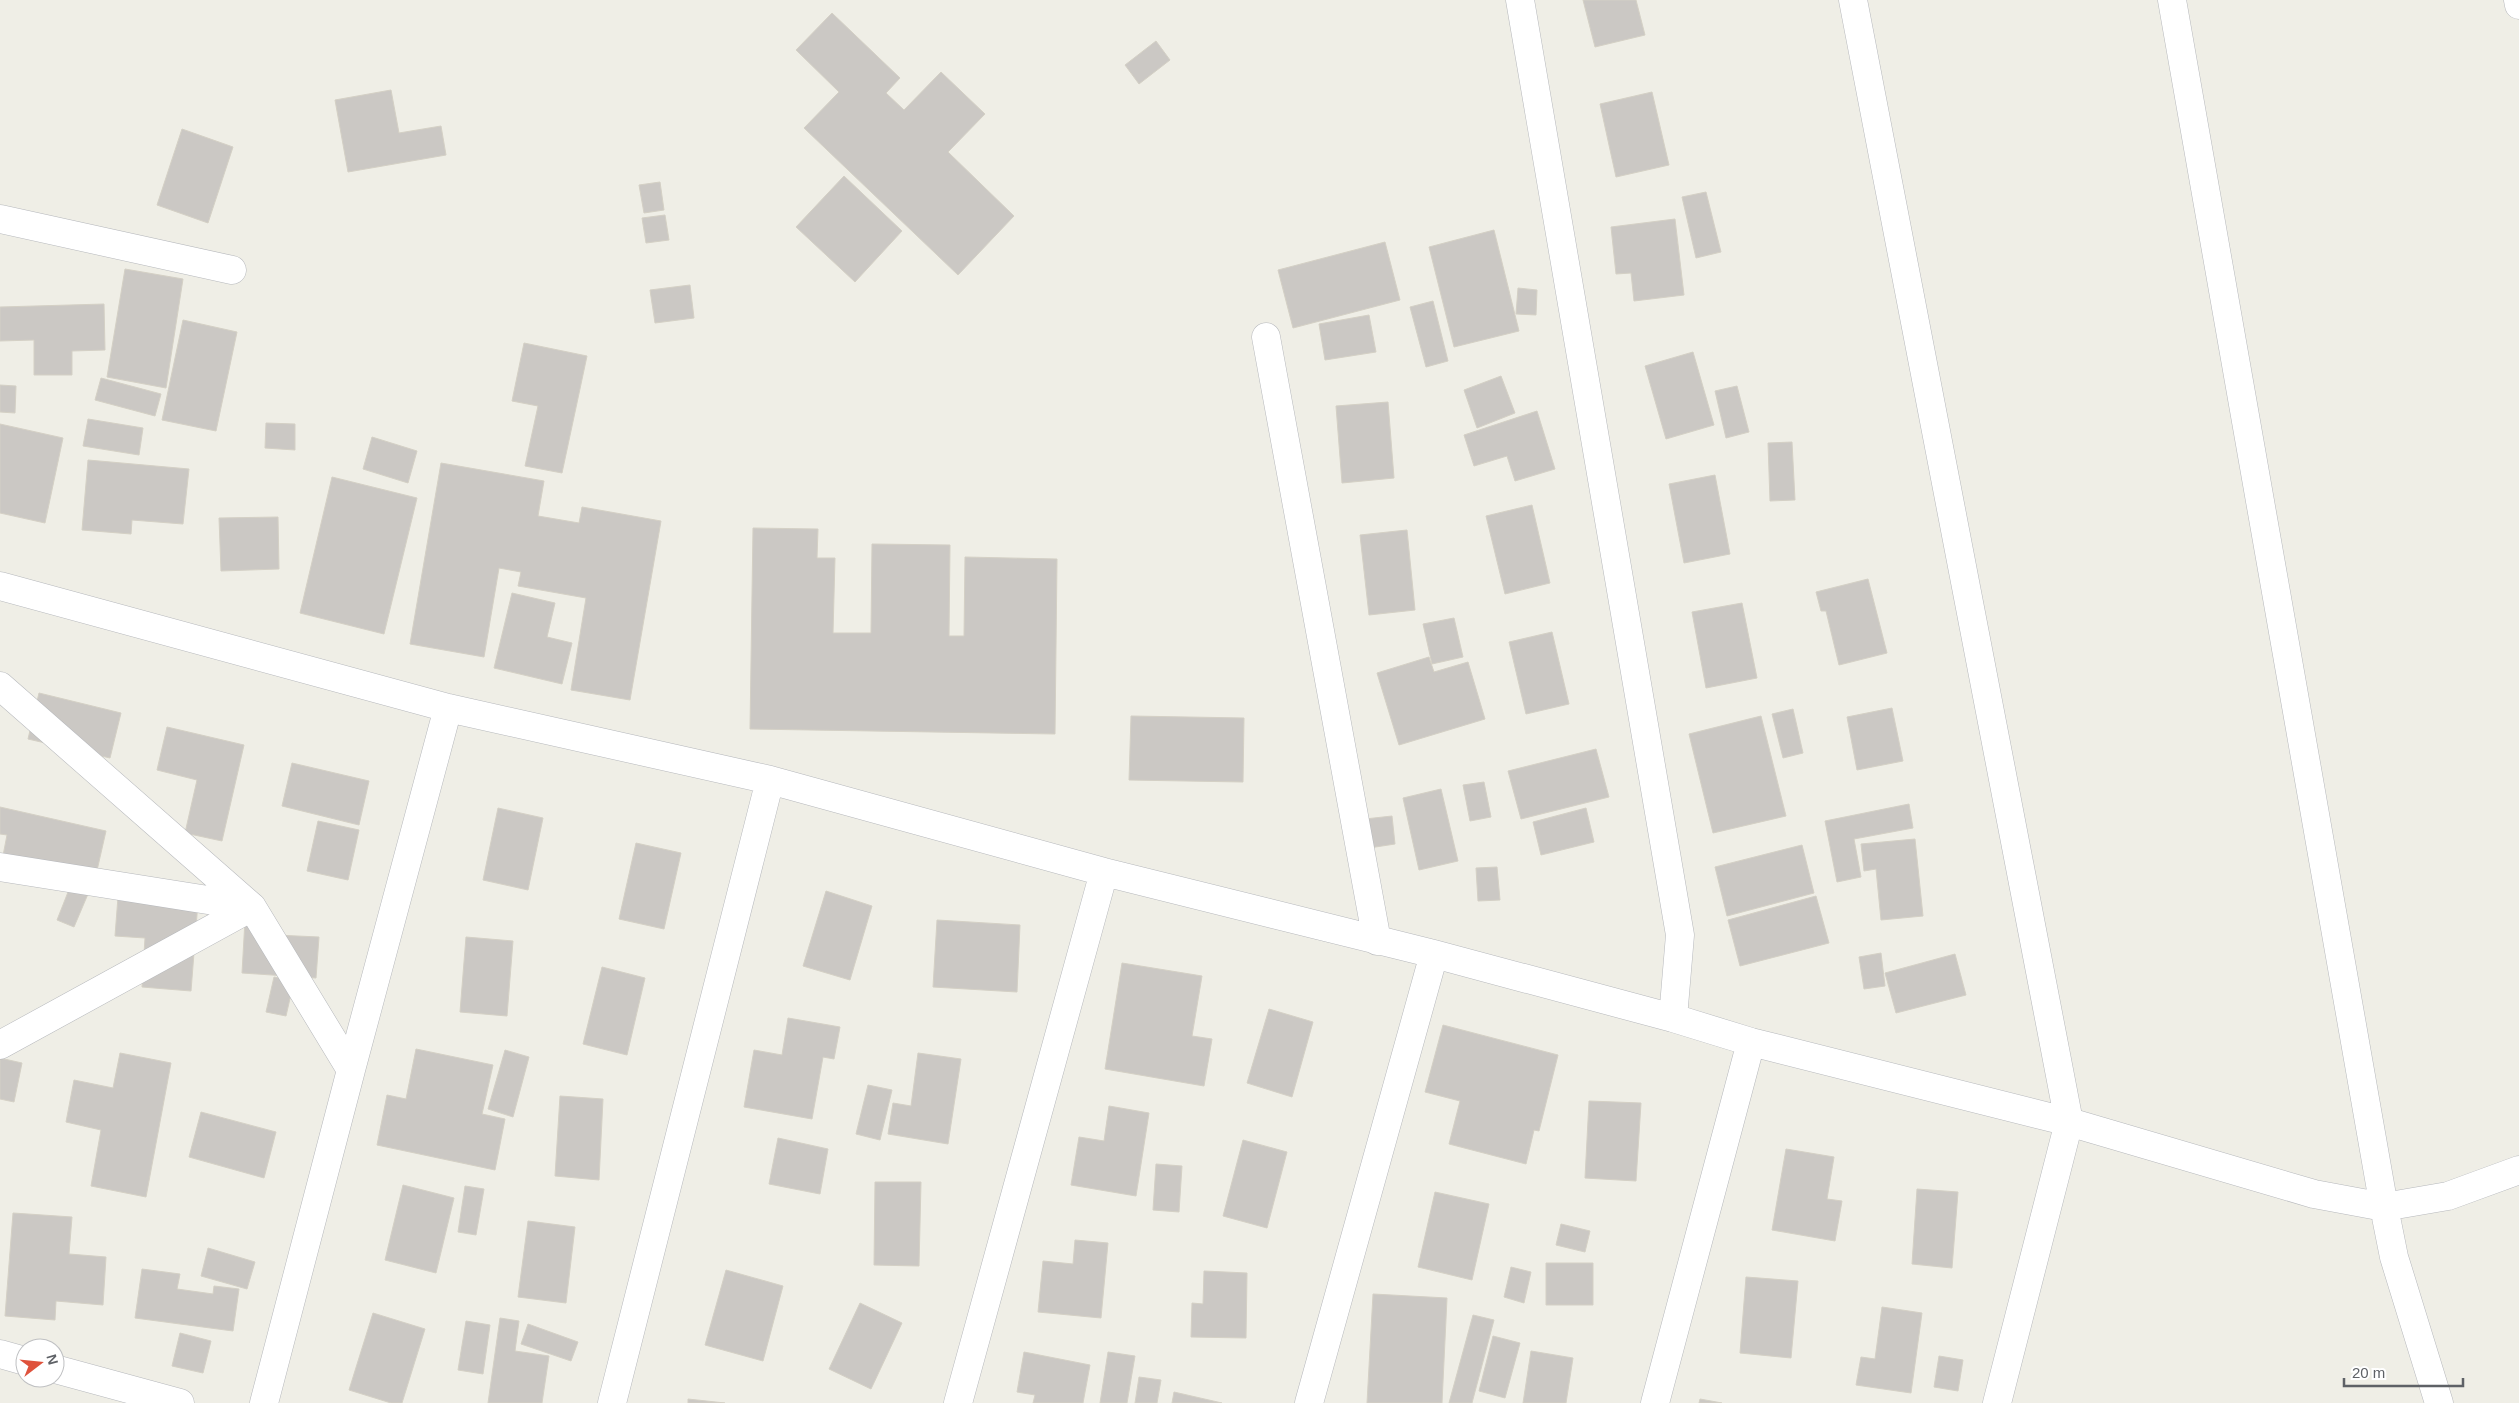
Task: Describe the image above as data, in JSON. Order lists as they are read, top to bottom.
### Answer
{
  "scale_bar": "20 m",
  "north": "right"
}
